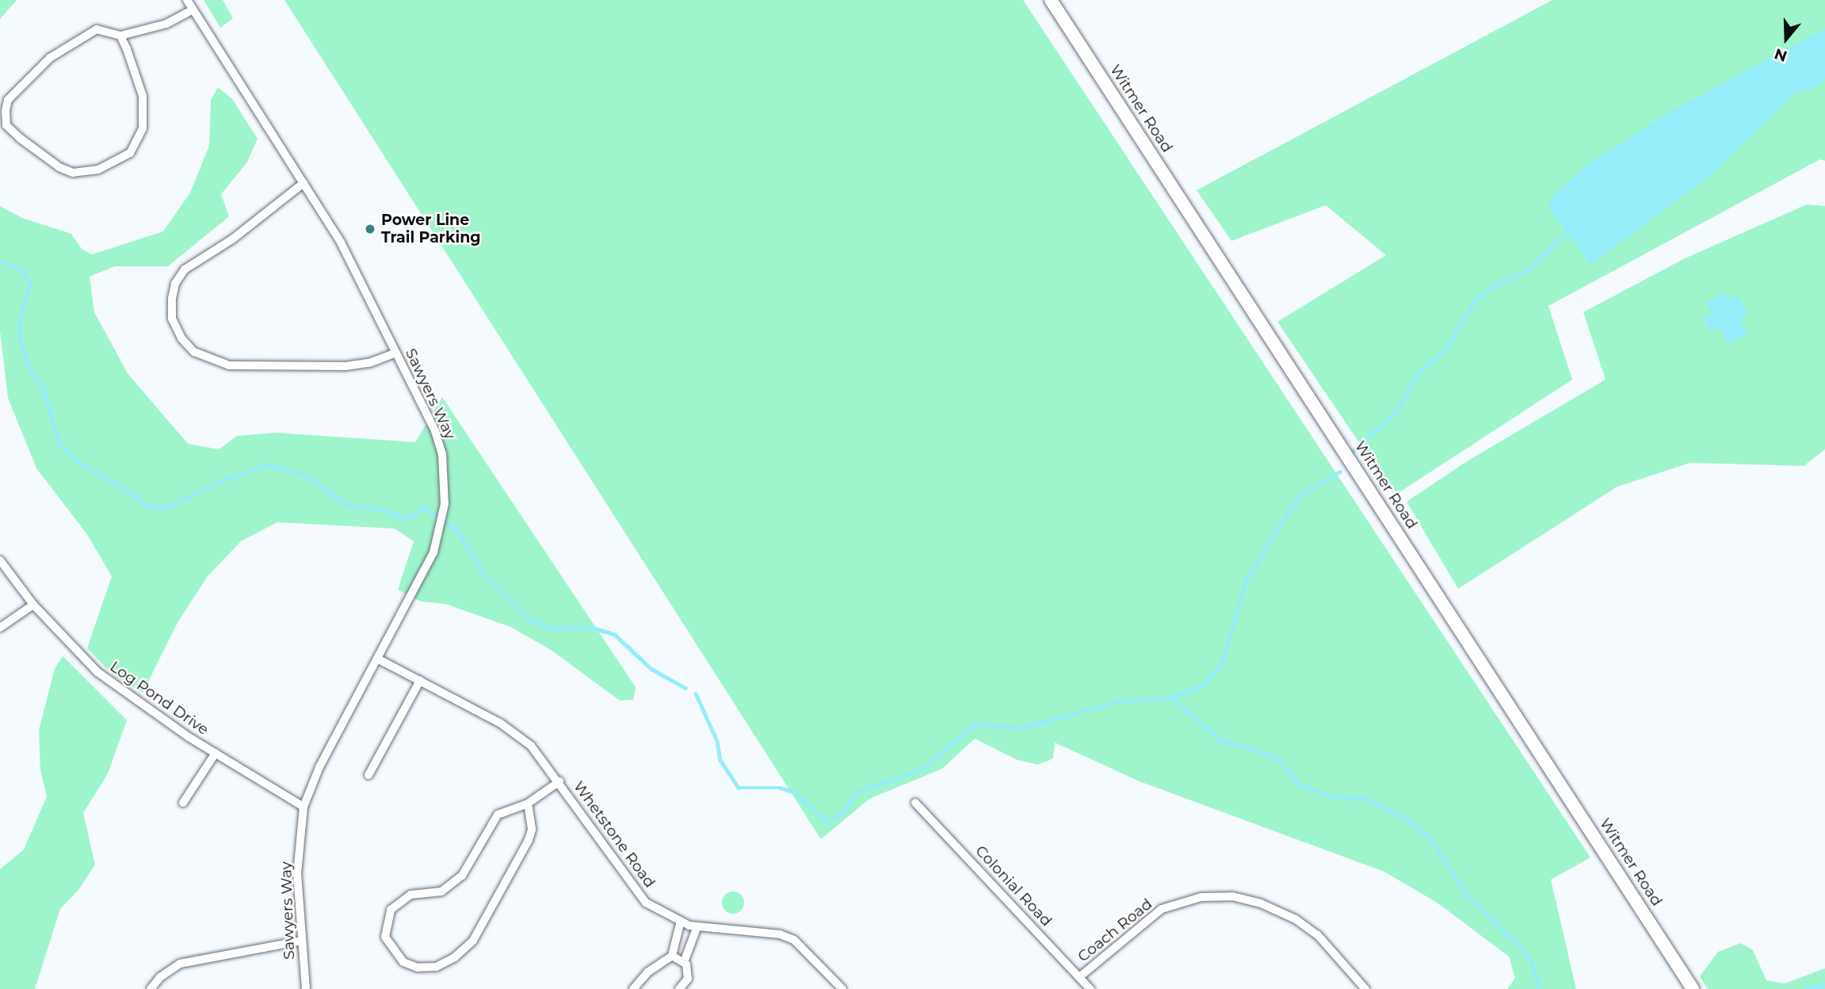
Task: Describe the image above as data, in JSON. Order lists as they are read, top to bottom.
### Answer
{
  "streets": {
    "street": [
      "Witmer Road",
      "Sawyers Way",
      "Log Pond Drive",
      "Whetstone Road",
      "Colonial Road",
      "Coach Road"
    ]
  },
  "crossings": [
    ["Sawyers Way", "Log Pond Drive"],
    ["Sawyers Way", "Whetstone Road"],
    ["Colonial Road", "Coach Road"]
  ],
  "places": ["Power Line Trail Parking"],
  "north": "bottom"
}
